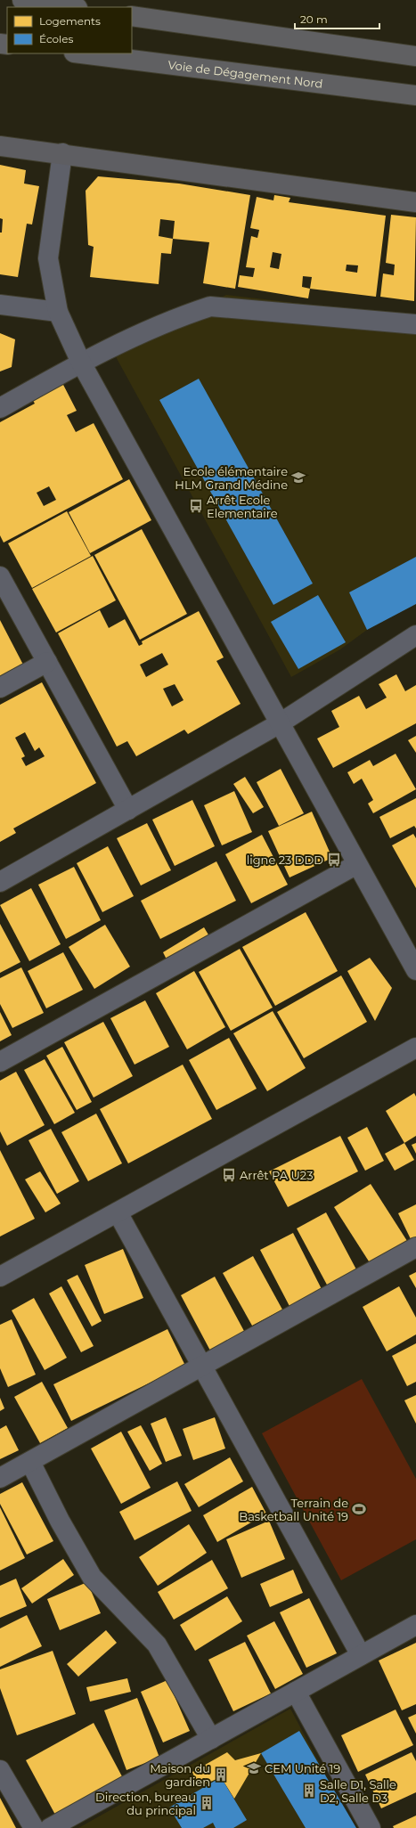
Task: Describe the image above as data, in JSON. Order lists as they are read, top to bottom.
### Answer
{
  "streets": {
    "highway": ["Voie de Dégagement Nord"]
  },
  "places": {
    "school or university": ["Ecole élémentaire HLM Grand Médine", "CEM Unité 19"],
    "bus stop": ["Arrêt Ecole Elementaire", "ligne 23 DDD", "Arrêt PA U23"],
    "sports": ["Terrain de Basketball Unité 19"],
    "building": ["Maison du gardien", "Salle D1, Salle D2, Salle D3", "Direction, bureau du principal"]
  },
  "legend": ["Logements", "Écoles"],
  "scale_bar": "20 m"
}
